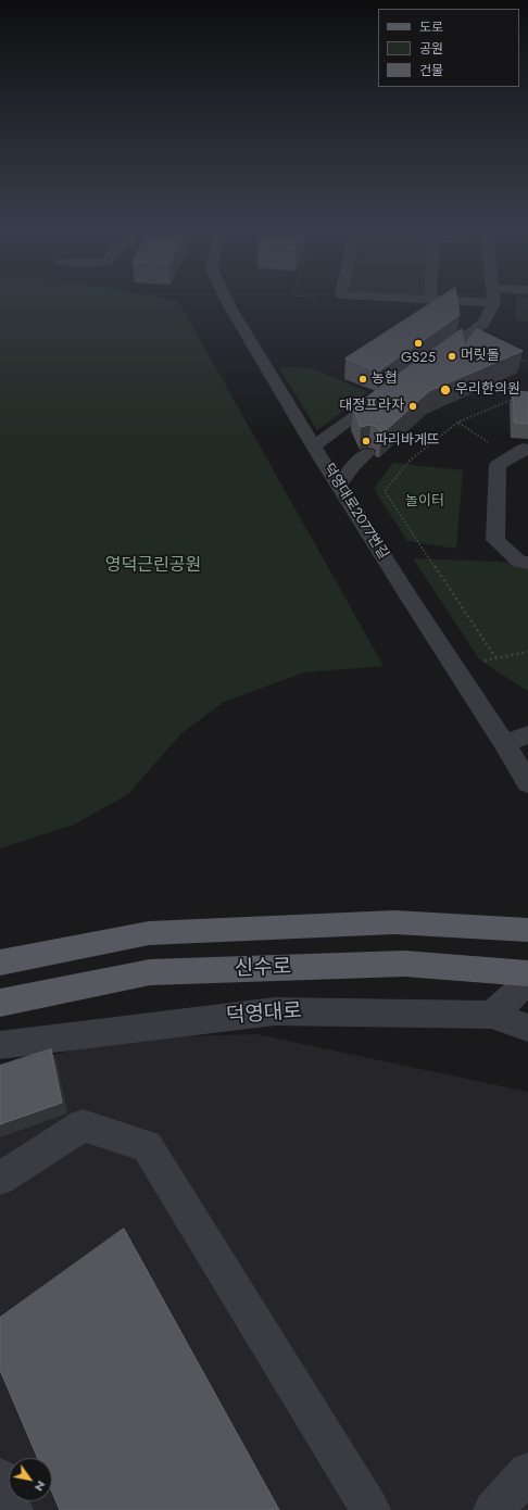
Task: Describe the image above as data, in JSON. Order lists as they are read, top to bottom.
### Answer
{
  "streets": {
    "main road": ["신수로"],
    "street": ["덕영대로2077번길", "덕영대로"]
  },
  "parks": ["놀이터", "영덕근린공원"],
  "places": [
    "GS25",
    "머릿돌",
    "농협",
    "우리한의원",
    "대정프라자",
    "파리바게뜨"
  ],
  "legend": ["도로", "공원", "건물"],
  "north": "bottom right"
}
